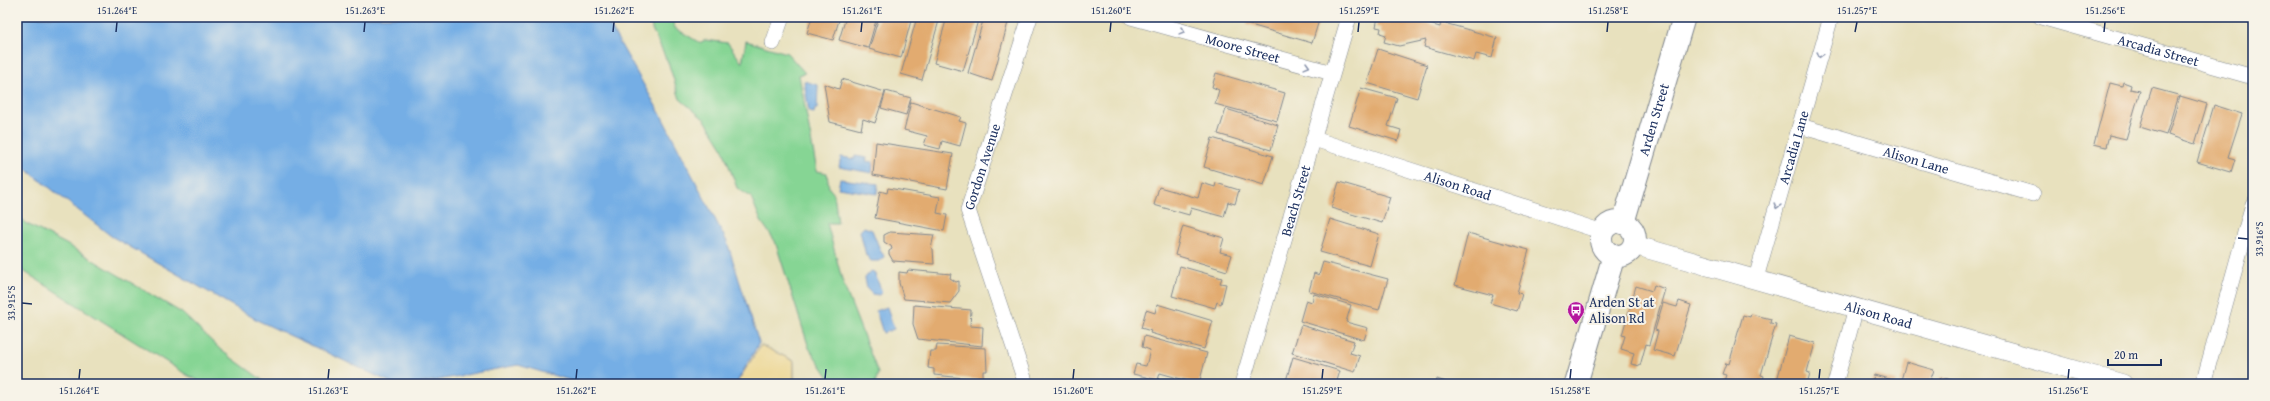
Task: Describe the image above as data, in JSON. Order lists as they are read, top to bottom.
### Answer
{
  "streets": {
    "main road": ["Arden Street"],
    "street": [
      "Moore Street",
      "Arcadia Street",
      "Arcadia Lane",
      "Alison Lane",
      "Gordon Avenue",
      "Alison Road",
      "Beach Street"
    ]
  },
  "crossings": [
    ["Moore Street", "Beach Street"],
    ["Arden Street", "Alison Road"],
    ["Arcadia Lane", "Alison Lane"],
    ["Arcadia Lane", "Alison Road"],
    ["Alison Road", "Beach Street"]
  ],
  "one_way": ["Moore Street", "Arcadia Lane"],
  "places": {
    "bus stop": ["Arden St at Alison Rd"]
  },
  "scale_bar": "20 m",
  "coordinates": [
    "151.264°E",
    "151.263°E",
    "151.262°E",
    "151.261°E",
    "151.260°E",
    "151.259°E",
    "151.258°E",
    "151.257°E",
    "151.256°E",
    "33.916°S",
    "33.915°S"
  ]
}
